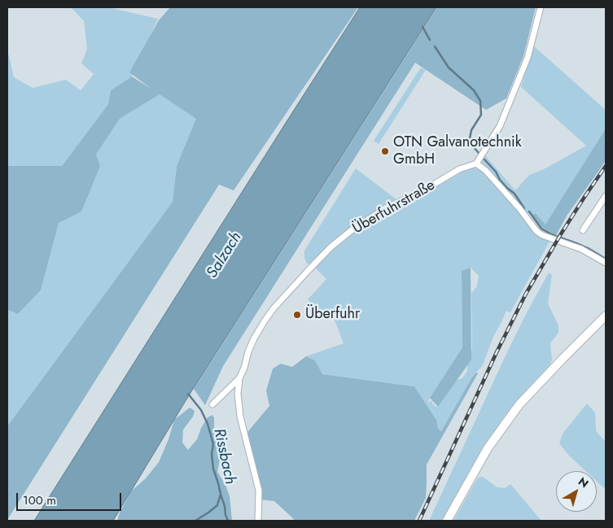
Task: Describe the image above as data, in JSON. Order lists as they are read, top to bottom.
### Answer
{
  "streets": {
    "street": ["Überfuhrstraße"]
  },
  "water": ["Salzach", "Rissbach"],
  "places": ["OTN Galvanotechnik GmbH", "Überfuhr"],
  "scale_bar": "100 m",
  "north": "top right"
}
